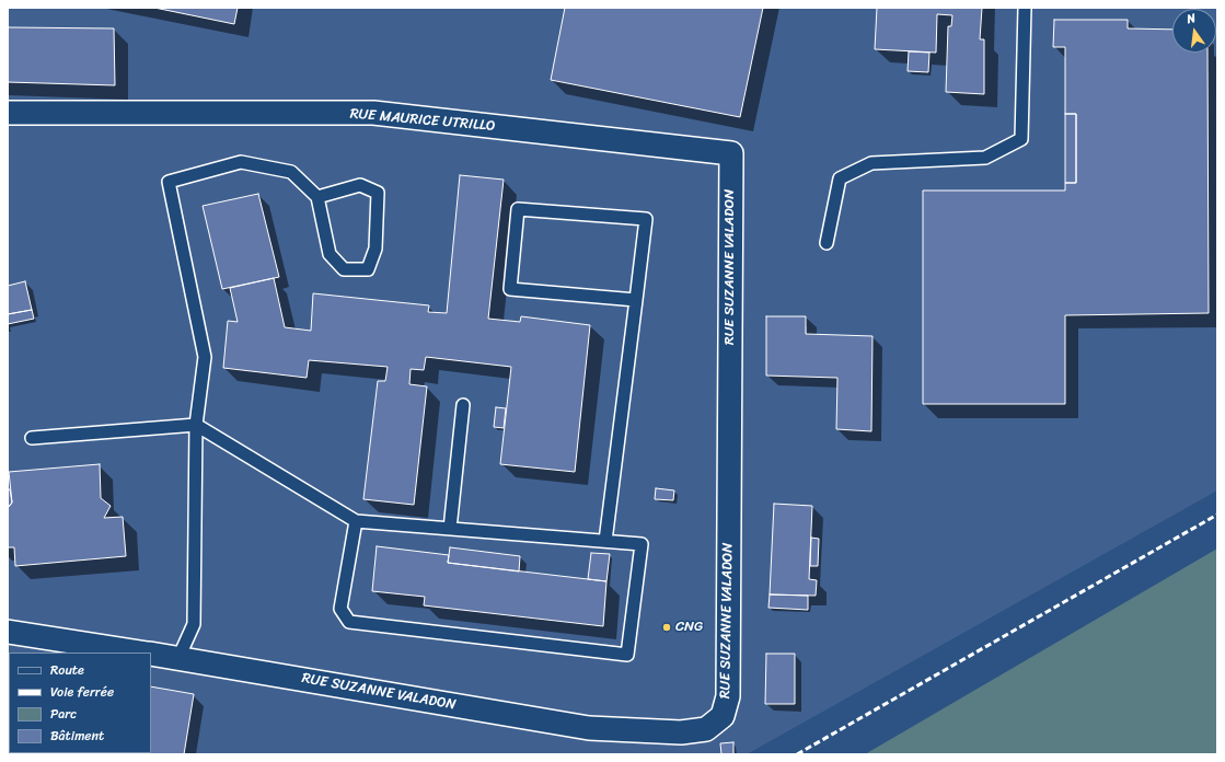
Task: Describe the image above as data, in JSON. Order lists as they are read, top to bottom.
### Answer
{
  "streets": {
    "street": ["RUE MAURICE UTRILLO", "RUE SUZANNE VALADON"]
  },
  "crossings": [
    ["RUE MAURICE UTRILLO", "RUE SUZANNE VALADON"]
  ],
  "places": ["CNG"],
  "legend": [
    "Route",
    "Voie ferrée",
    "Parc",
    "Bâtiment"
  ],
  "north": "top"
}
